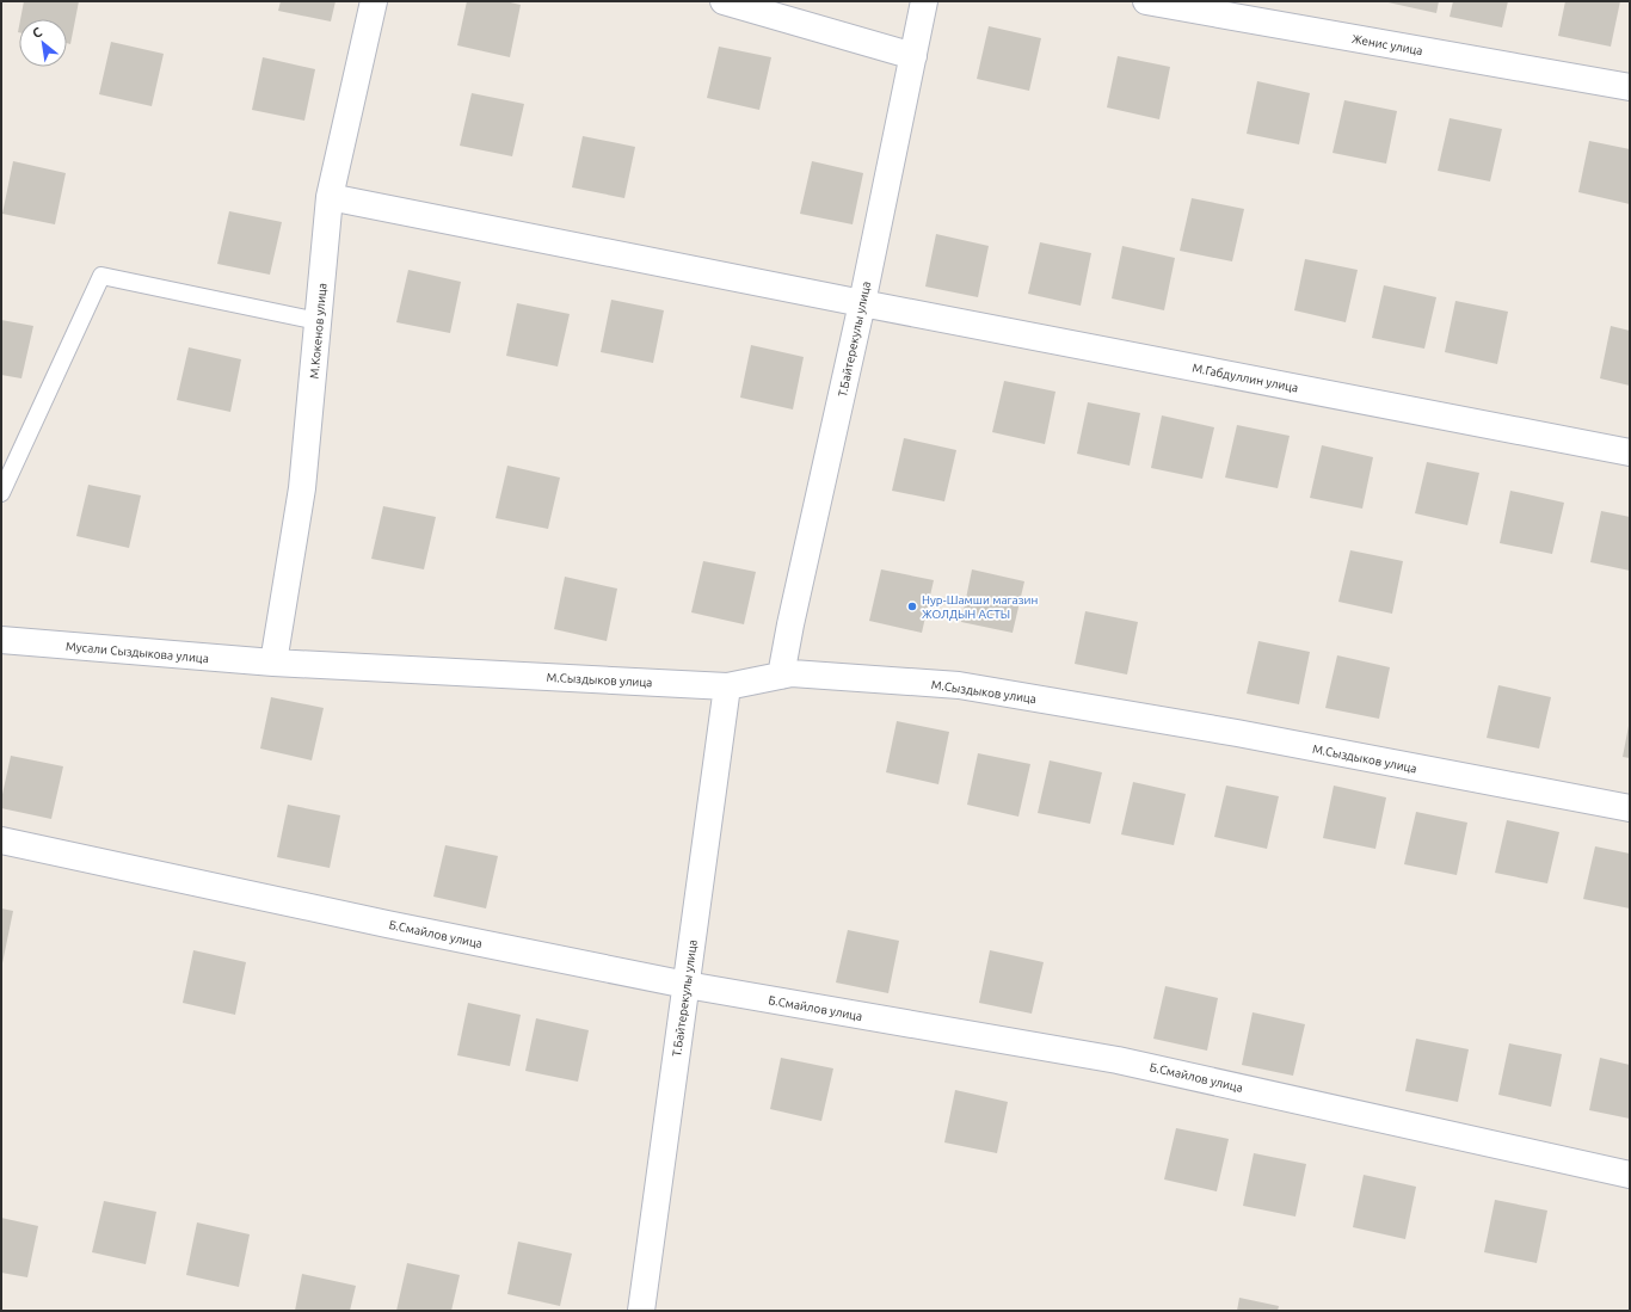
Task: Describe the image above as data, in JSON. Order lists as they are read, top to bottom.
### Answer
{
  "streets": {
    "street": [
      "Женис улица",
      "М.Кокенов улица",
      "Т.Байтерекулы улица",
      "М.Габдуллин улица",
      "Мусали Сыздыкова улица",
      "М.Сыздыков улица",
      "Б.Смайлов улица"
    ]
  },
  "crossings": [
    ["М.Кокенов улица", "М.Габдуллин улица"],
    ["М.Кокенов улица", "Мусали Сыздыкова улица"],
    ["М.Кокенов улица", "М.Сыздыков улица"],
    ["Т.Байтерекулы улица", "М.Габдуллин улица"],
    ["Т.Байтерекулы улица", "М.Сыздыков улица"],
    ["Т.Байтерекулы улица", "Б.Смайлов улица"],
    ["Мусали Сыздыкова улица", "М.Сыздыков улица"]
  ],
  "places": ["Нур-Шамши магазин ЖОЛДЫН АСТЫ"],
  "north": "top left"
}
